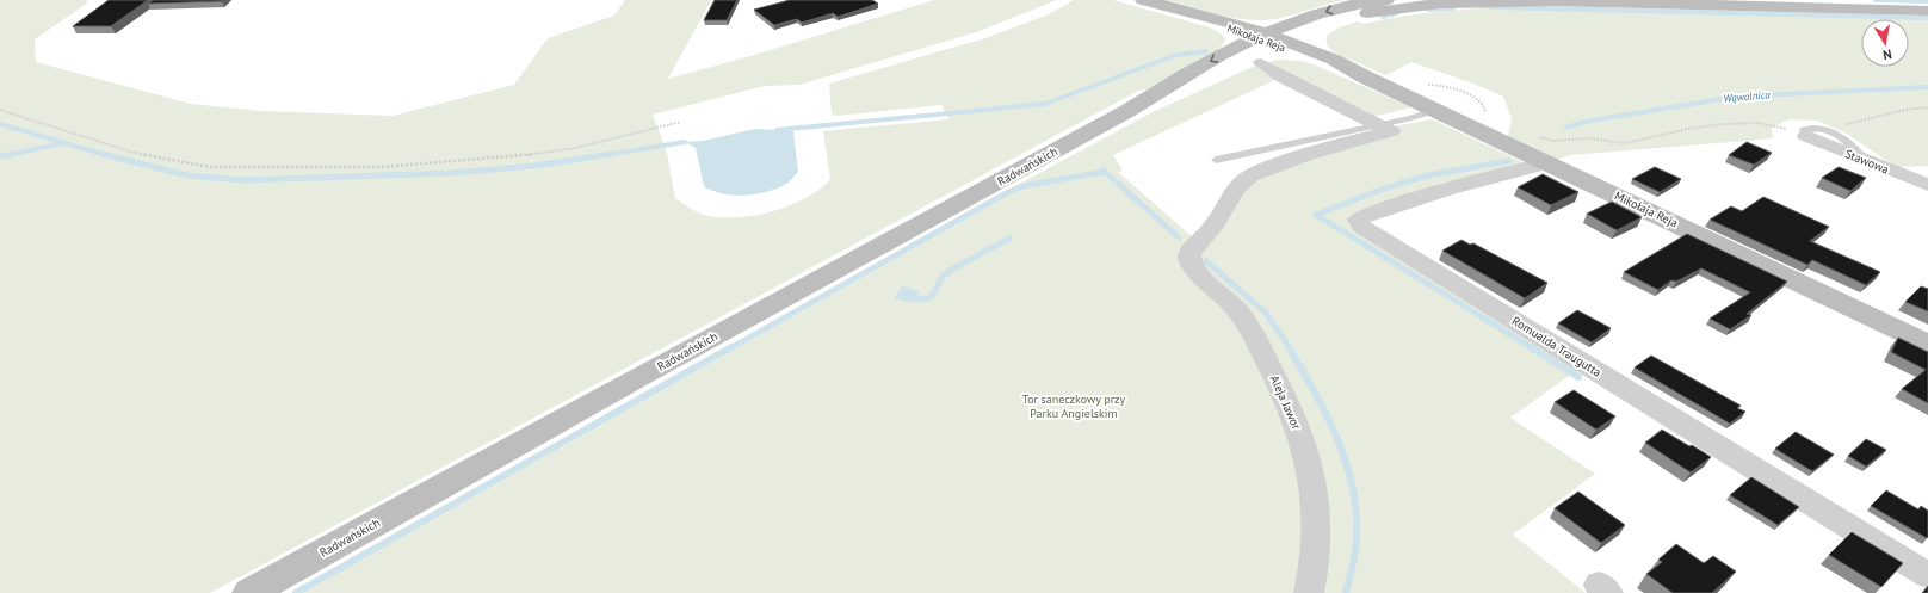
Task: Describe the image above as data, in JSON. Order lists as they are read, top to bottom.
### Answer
{
  "streets": {
    "main road": ["Mikołaja Reja", "Radwańskich"],
    "street": ["Stawowa", "Romualda Traugutta", "Aleja Jawor"]
  },
  "crossings": [
    ["Mikołaja Reja", "Radwańskich"],
    ["Mikołaja Reja", "Romualda Traugutta"]
  ],
  "water": ["Wąwolnica"],
  "parks": ["Tor saneczkowy przy Parku Angielskim"],
  "north": "bottom"
}
